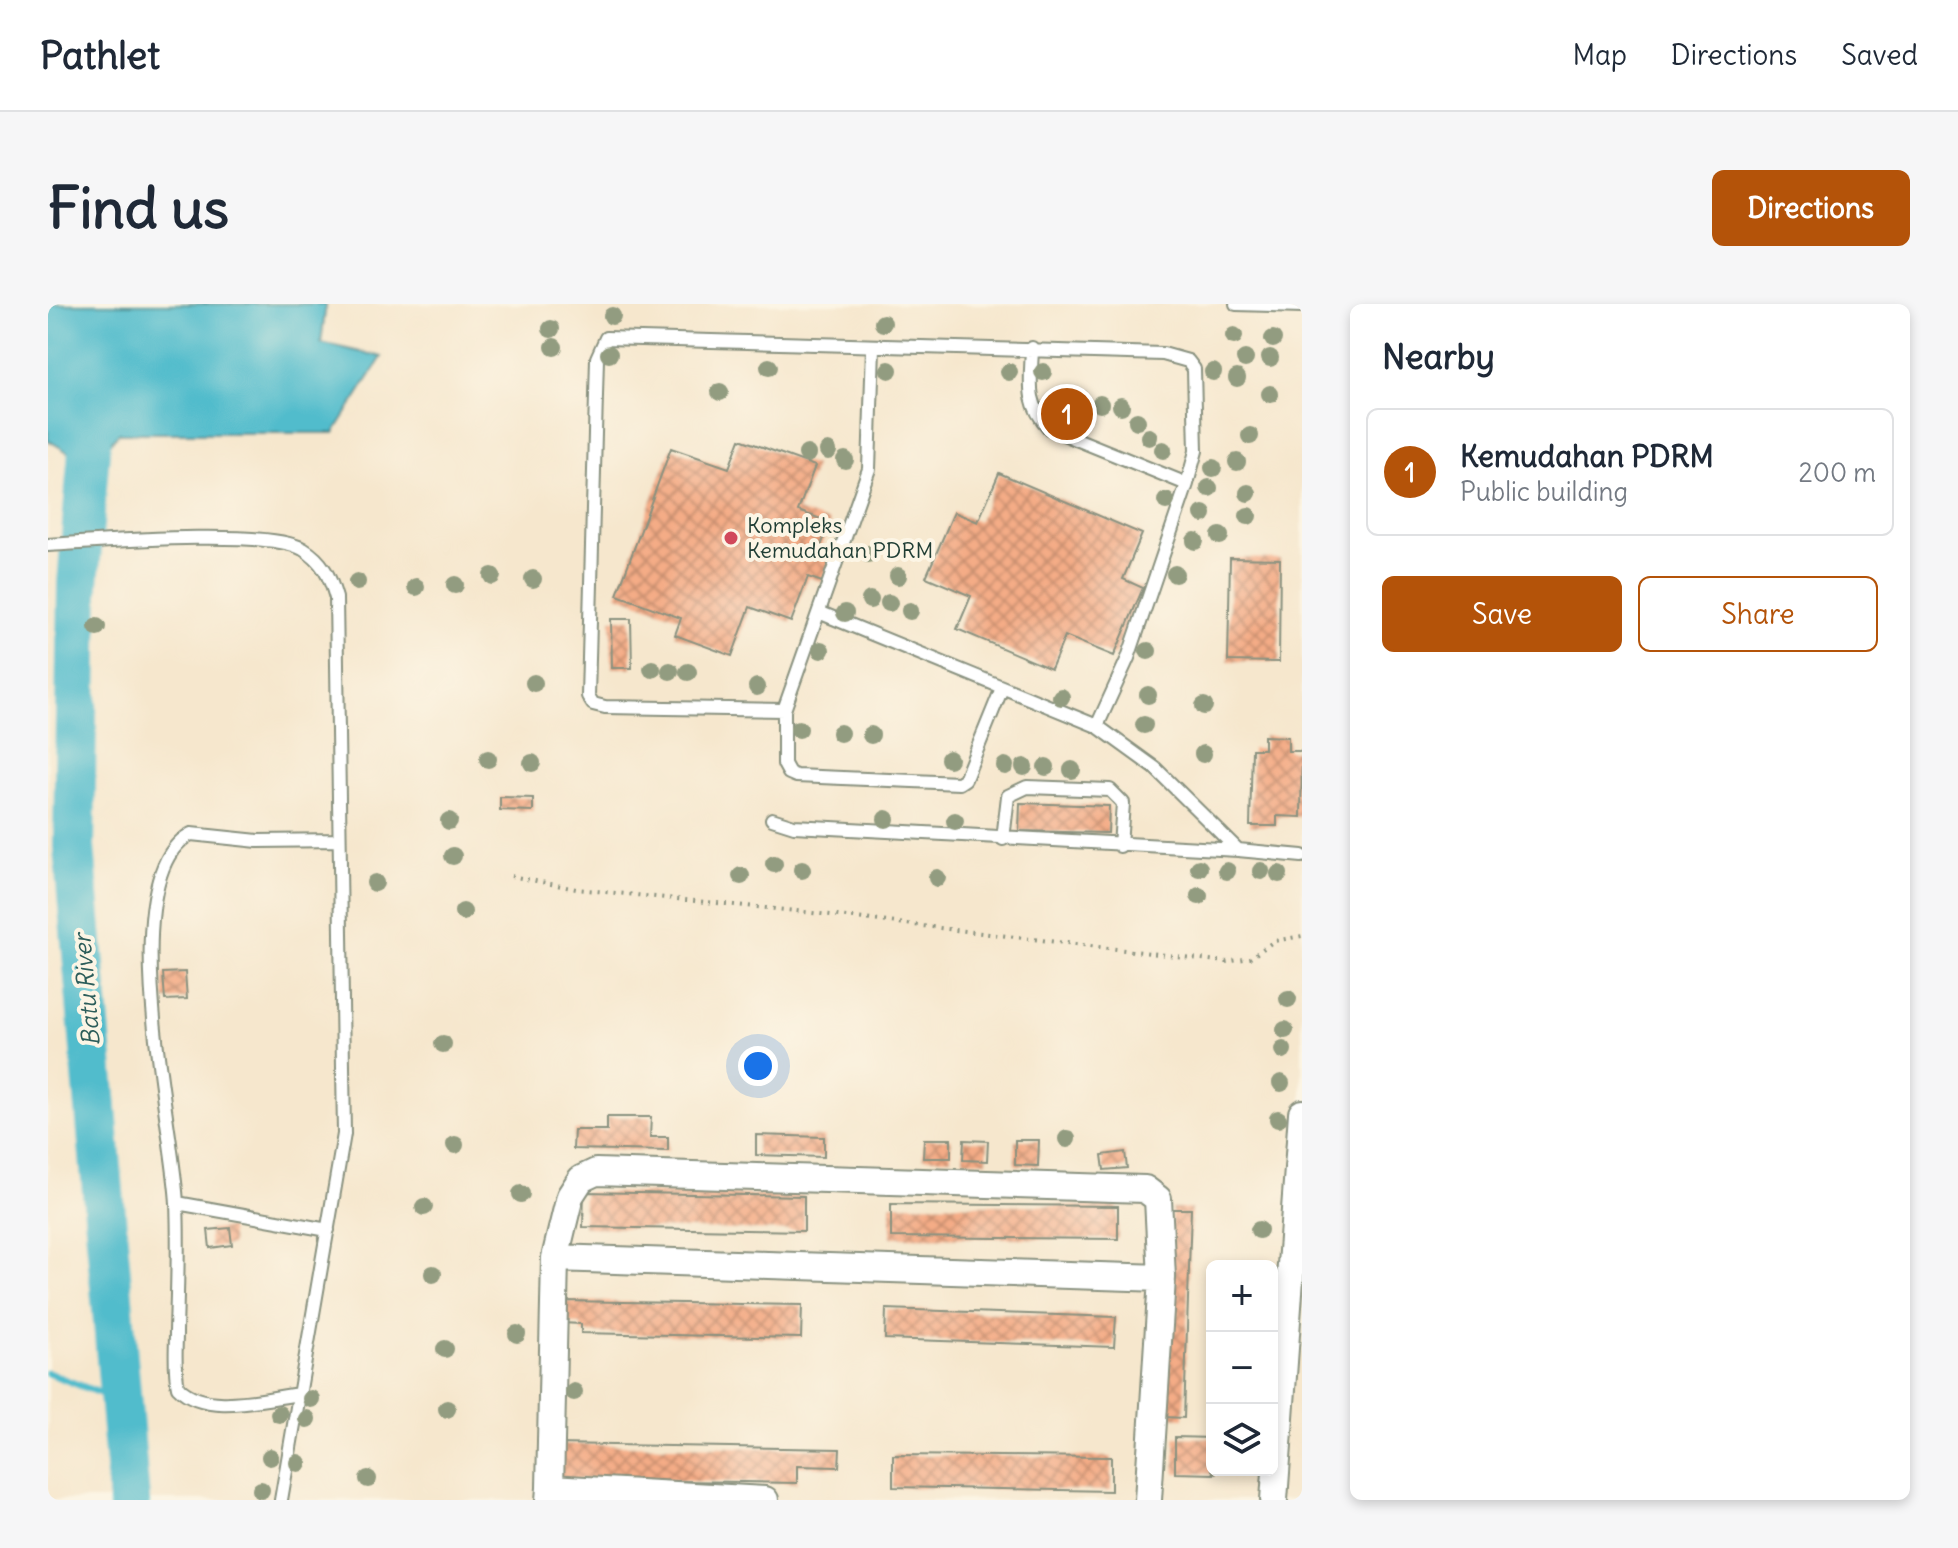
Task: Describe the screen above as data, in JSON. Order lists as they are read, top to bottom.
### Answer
{
  "water": ["Batu River"],
  "places": ["Kompleks Kemudahan PDRM"],
  "page": {
    "header": "Pathlet",
    "nav": ["Map", "Directions", "Saved"],
    "buttons": [
      "Directions",
      ["Save", "Share"]
    ],
    "title": "Find us",
    "heading": "Nearby",
    "pins": "1",
    "list": [
      {
        "mark": "1",
        "name": "Kemudahan PDRM",
        "note": "Public building",
        "value": "200 m"
      }
    ],
    "map_buttons": ["+", "−"]
  }
}
